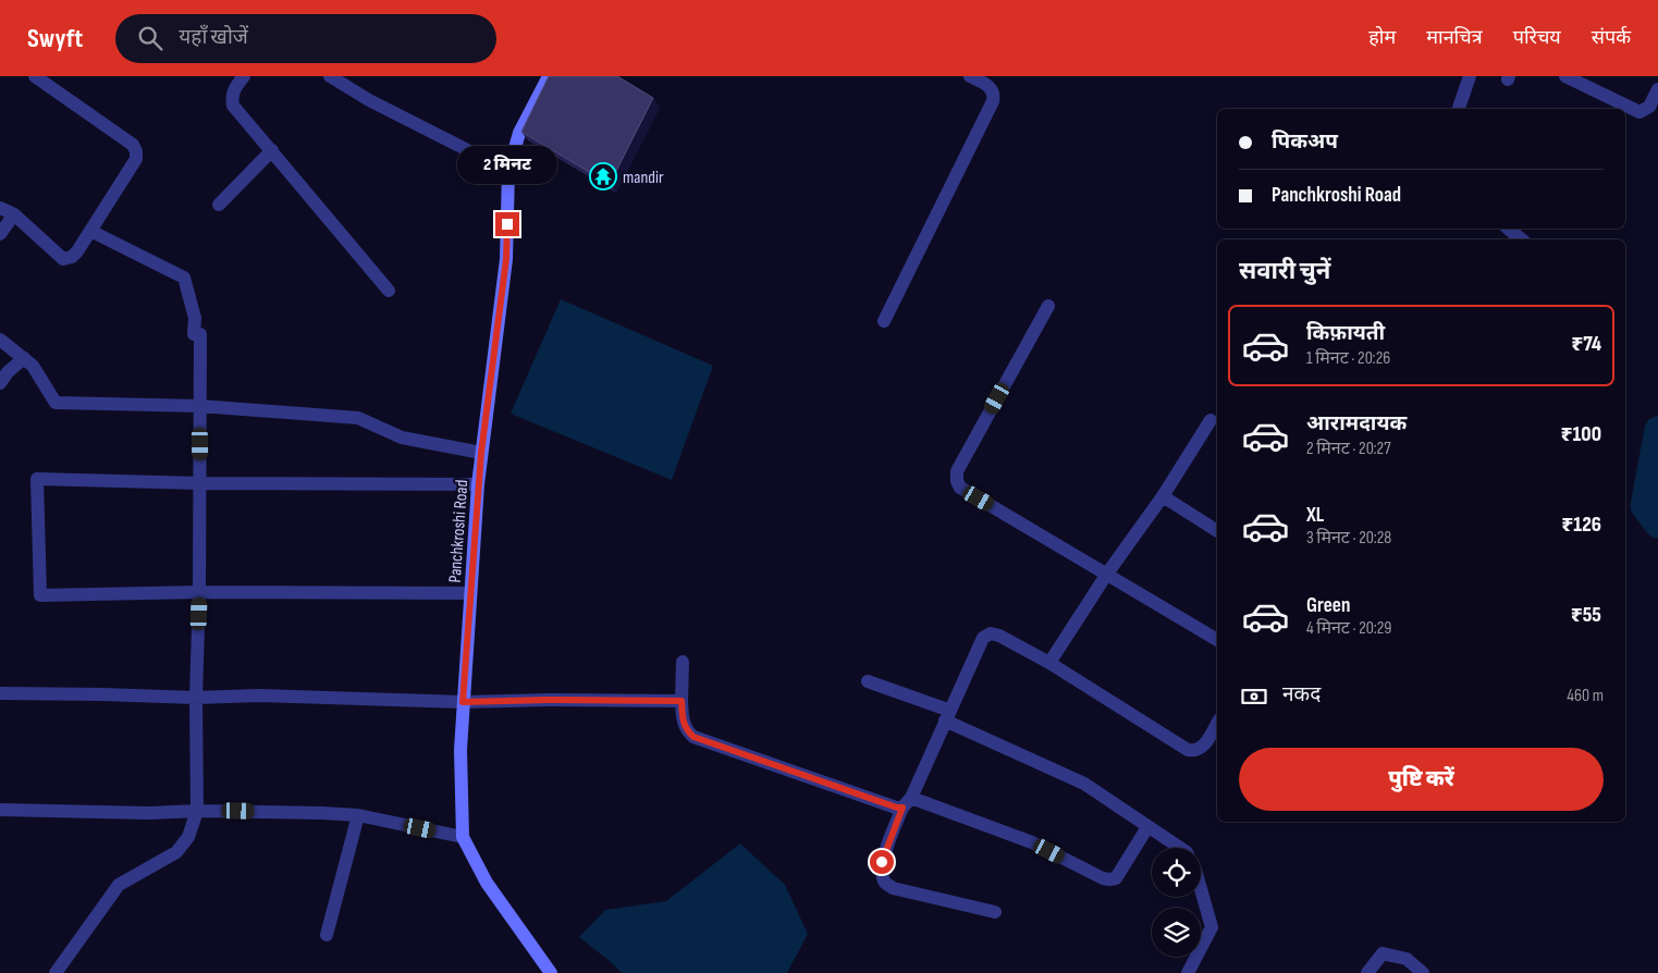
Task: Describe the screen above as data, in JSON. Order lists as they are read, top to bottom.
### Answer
{
  "streets": {
    "street": ["Panchkroshi Road"]
  },
  "places": {
    "temple": ["mandir"]
  },
  "page": {
    "header": "Swyft",
    "search": "यहाँ खोजें",
    "nav": [
      "होम",
      "मानचित्र",
      "परिचय",
      "संपर्क"
    ],
    "banner": ["पिकअप", "Panchkroshi Road"],
    "bubble": "2 मिनट",
    "heading": "सवारी चुनें",
    "list": [
      {
        "name": "किफ़ायती",
        "note": "1 मिनट · 20:26",
        "value": "₹74"
      },
      {
        "name": "आरामदायक",
        "note": "2 मिनट · 20:27",
        "value": "₹100"
      },
      {
        "name": "XL",
        "note": "3 मिनट · 20:28",
        "value": "₹126"
      },
      {
        "name": "Green",
        "note": "4 मिनट · 20:29",
        "value": "₹55"
      }
    ],
    "pay": ["नकद", "460 m"],
    "buttons": "पुष्टि करें"
  }
}
